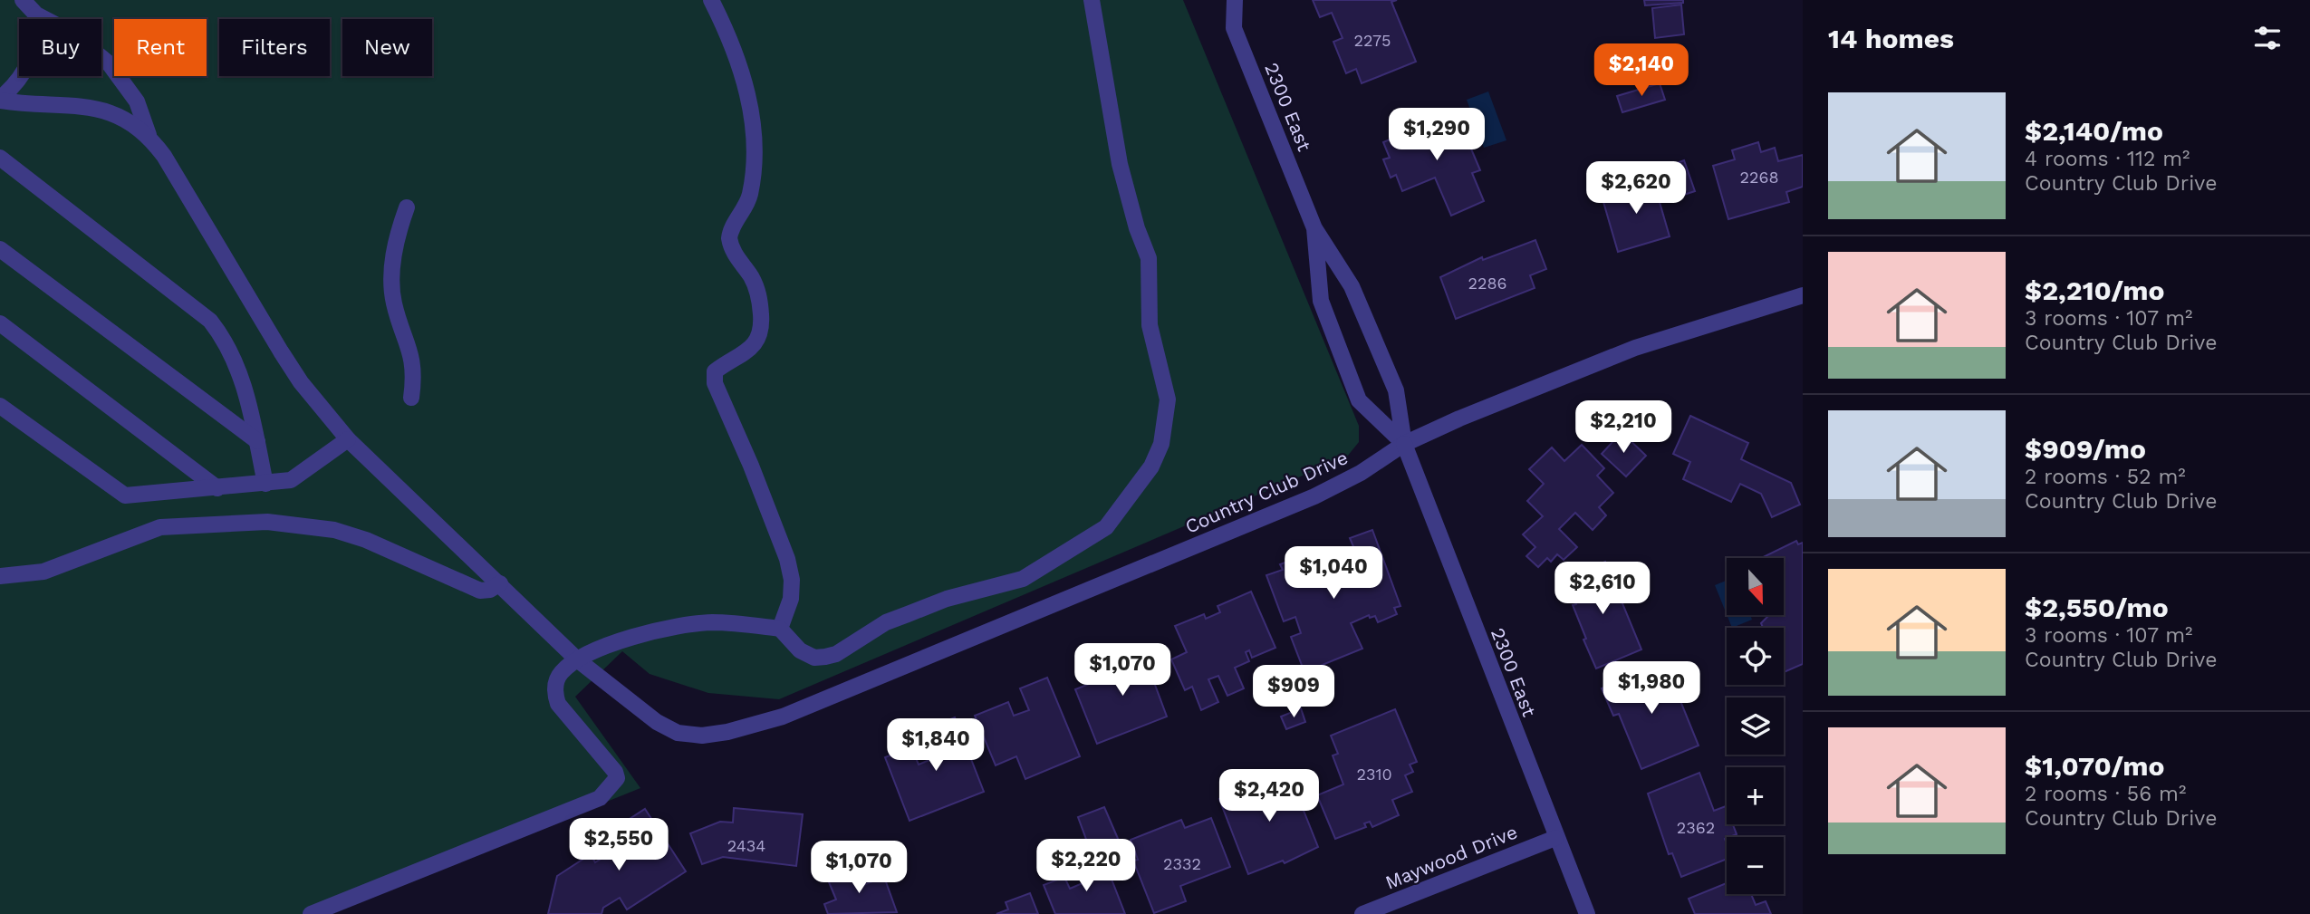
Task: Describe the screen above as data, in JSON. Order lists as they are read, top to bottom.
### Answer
{
  "streets": {
    "street": ["2300 East", "Country Club Drive", "Maywood Drive"]
  },
  "crossings": [
    ["2300 East", "Country Club Drive"],
    ["2300 East", "Maywood Drive"]
  ],
  "house_numbers": [
    "2275",
    "2268",
    "2286",
    "2310",
    "2362",
    "2434",
    "2332"
  ],
  "north": "bottom",
  "page": {
    "heading": "14 homes",
    "chip": [
      "Buy",
      "Rent",
      "Filters",
      "New"
    ],
    "price": [
      "$2,140",
      "$1,290",
      "$2,620",
      "$2,210",
      "$1,040",
      "$2,610",
      "$1,070",
      "$1,980",
      "$909",
      "$1,840",
      "$2,420",
      "$2,550",
      "$2,220",
      "$1,070"
    ],
    "list": [
      {
        "name": "$2,140/mo",
        "note": "4 rooms · 112 m² · Country Club Drive"
      },
      {
        "name": "$2,210/mo",
        "note": "3 rooms · 107 m² · Country Club Drive"
      },
      {
        "name": "$909/mo",
        "note": "2 rooms · 52 m² · Country Club Drive"
      },
      {
        "name": "$2,550/mo",
        "note": "3 rooms · 107 m² · Country Club Drive"
      },
      {
        "name": "$1,070/mo",
        "note": "2 rooms · 56 m² · Country Club Drive"
      }
    ],
    "map_buttons": ["+", "−"]
  }
}
